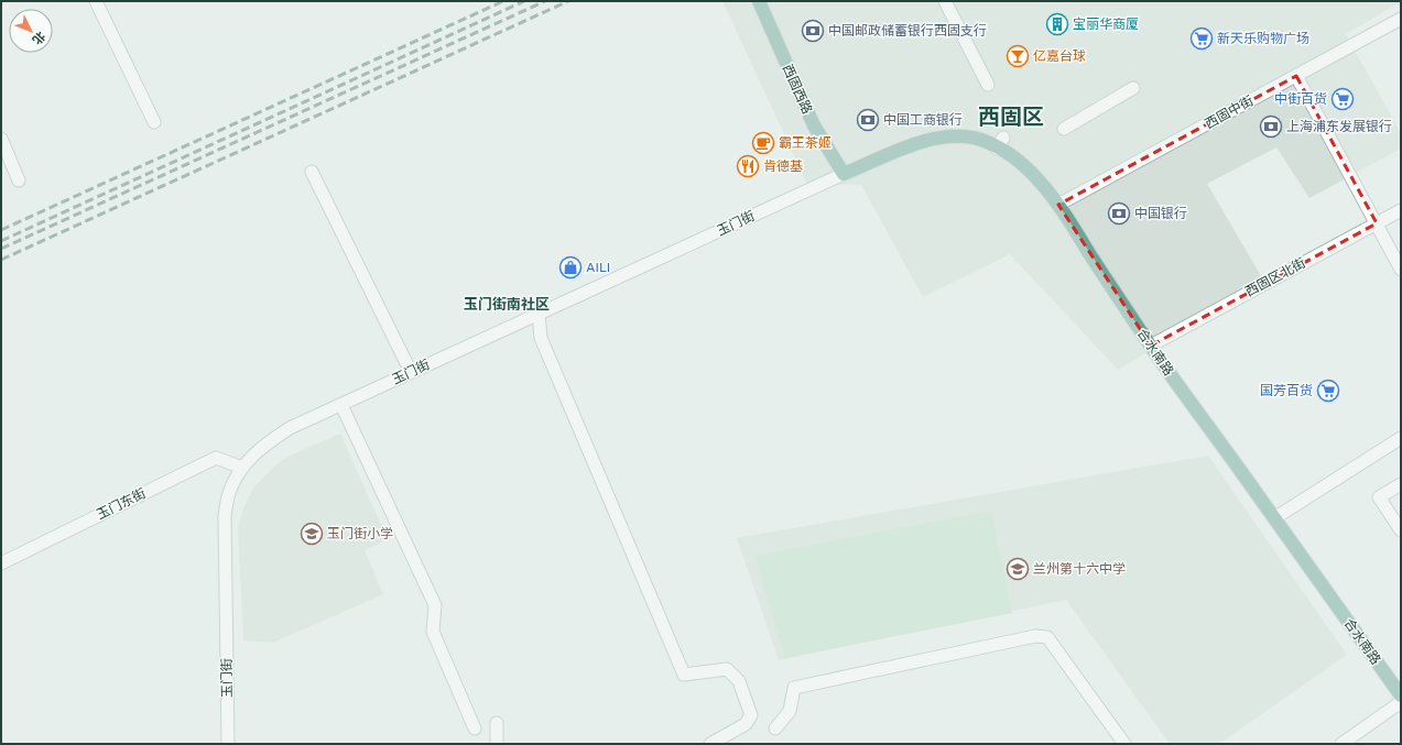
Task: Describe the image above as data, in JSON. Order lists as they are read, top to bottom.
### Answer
{
  "streets": {
    "main road": ["西固西路", "合水南路"],
    "street": [
      "西固中街",
      "玉门街",
      "西固区北街",
      "玉门东街"
    ]
  },
  "crossings": [
    ["西固西路", "玉门街"],
    ["西固西路", "合水南路"],
    ["西固中街", "合水南路"],
    ["玉门街", "合水南路"],
    ["玉门街", "玉门东街"],
    ["西固区北街", "合水南路"]
  ],
  "districts": ["西固区", "玉门街南社区"],
  "places": {
    "building": ["宝丽华商厦"],
    "bank": [
      "中国邮政储蓄银行西固支行",
      "中国工商银行",
      "上海浦东发展银行",
      "中国银行"
    ],
    "supermarket": ["新天乐购物广场", "中街百货", "国芳百货"],
    "bar": ["亿嘉台球"],
    "cafe": ["霸王茶姬"],
    "restaurant": ["肯德基"],
    "shop": ["AILI"],
    "school or university": ["玉门街小学", "兰州第十六中学"]
  },
  "north": "bottom right"
}
